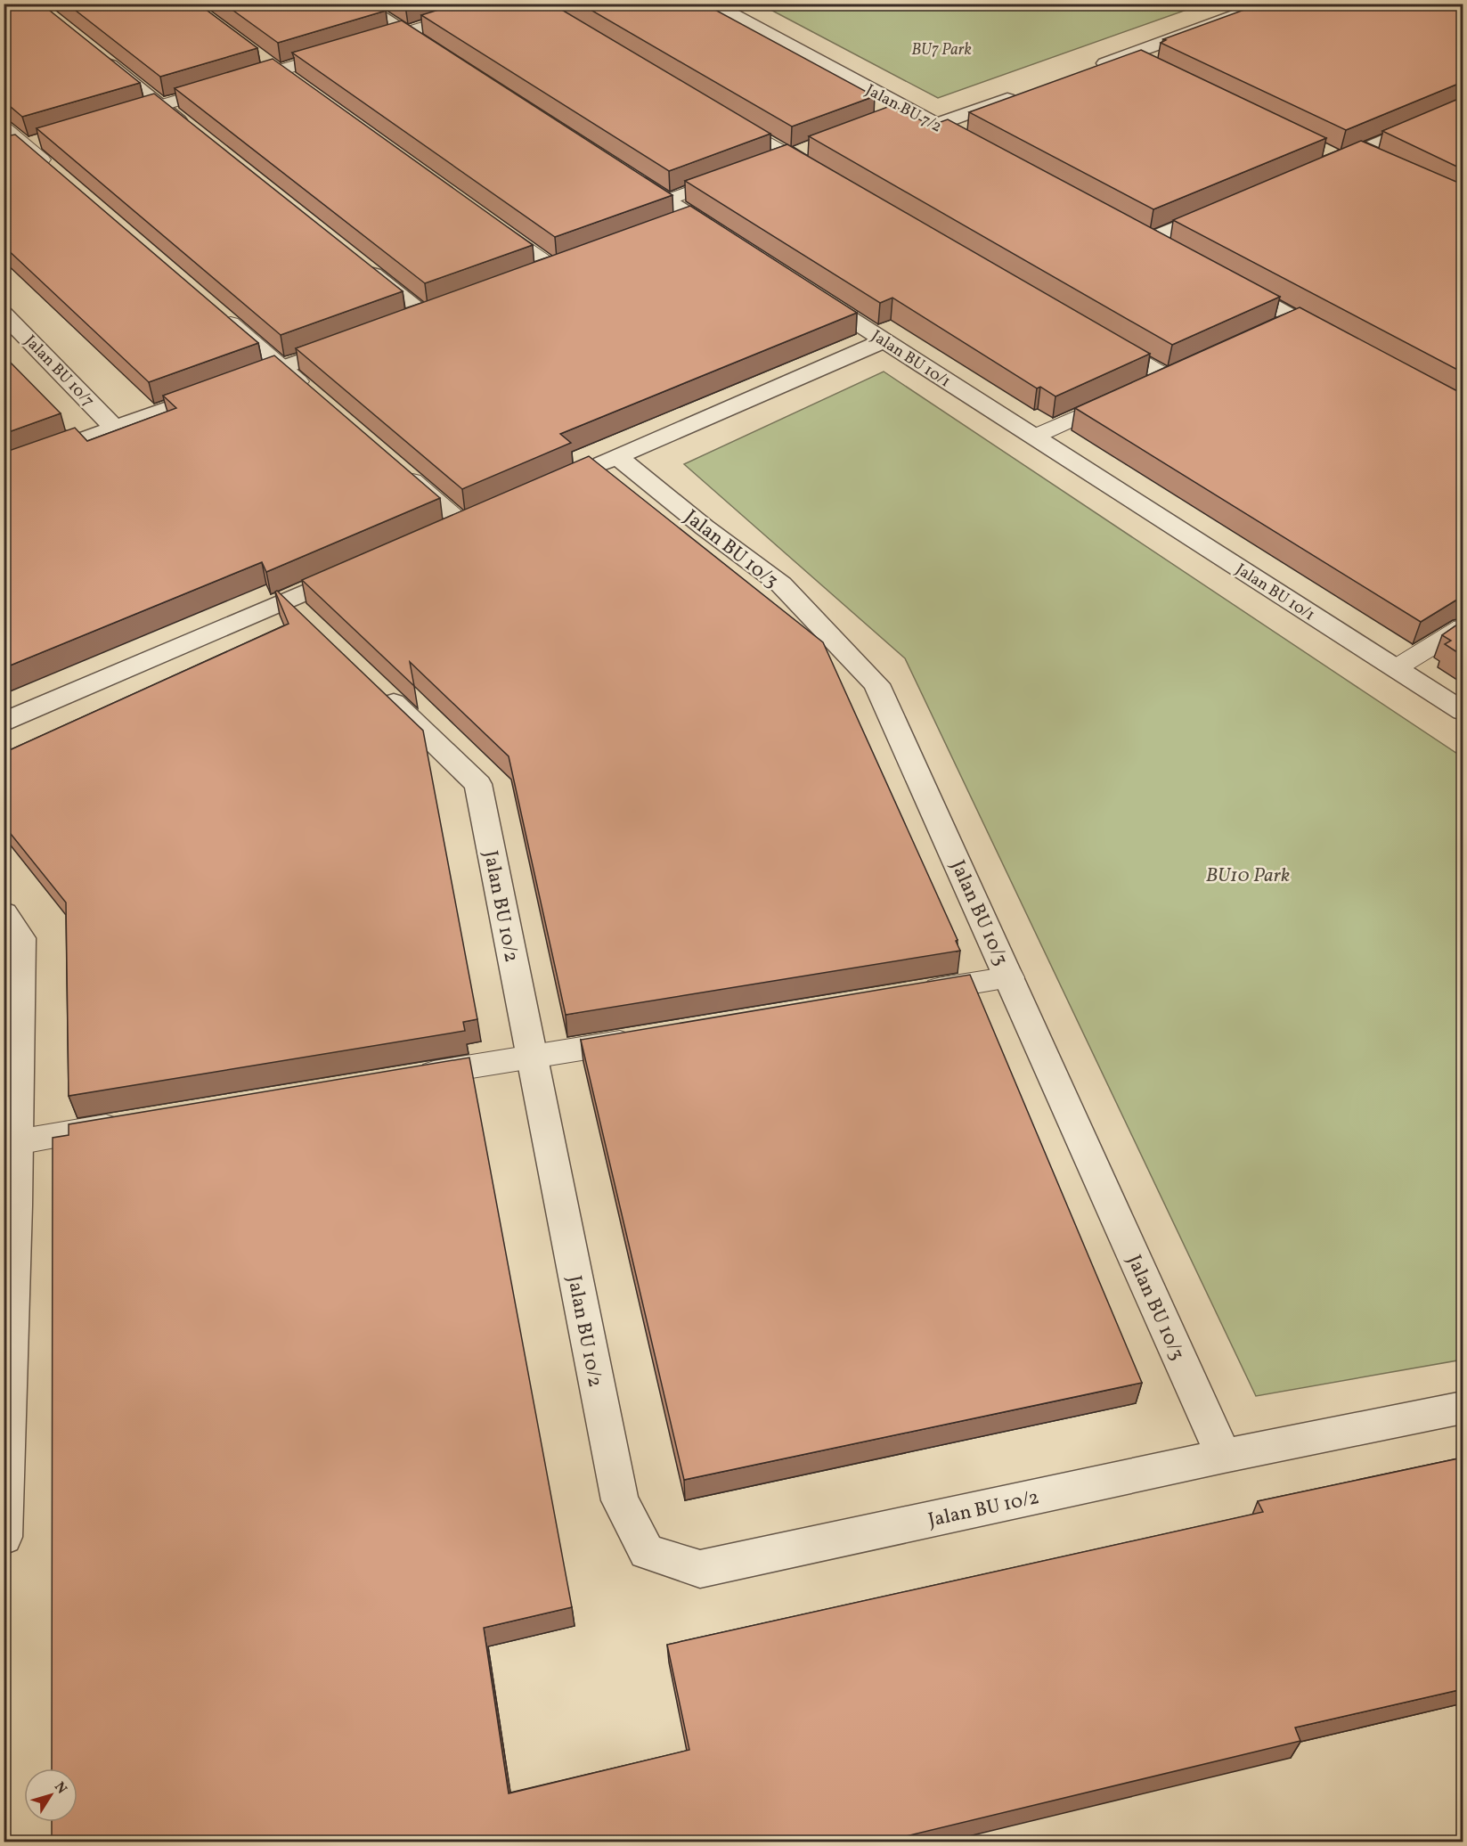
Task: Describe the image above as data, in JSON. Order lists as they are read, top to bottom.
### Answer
{
  "streets": {
    "street": [
      "Jalan BU 7/2",
      "Jalan BU 10/1",
      "Jalan BU 10/7",
      "Jalan BU 10/3",
      "Jalan BU 10/2"
    ]
  },
  "crossings": [
    ["Jalan BU 10/3", "Jalan BU 10/2"]
  ],
  "parks": ["BU7 Park", "BU10 Park"],
  "north": "top right"
}
